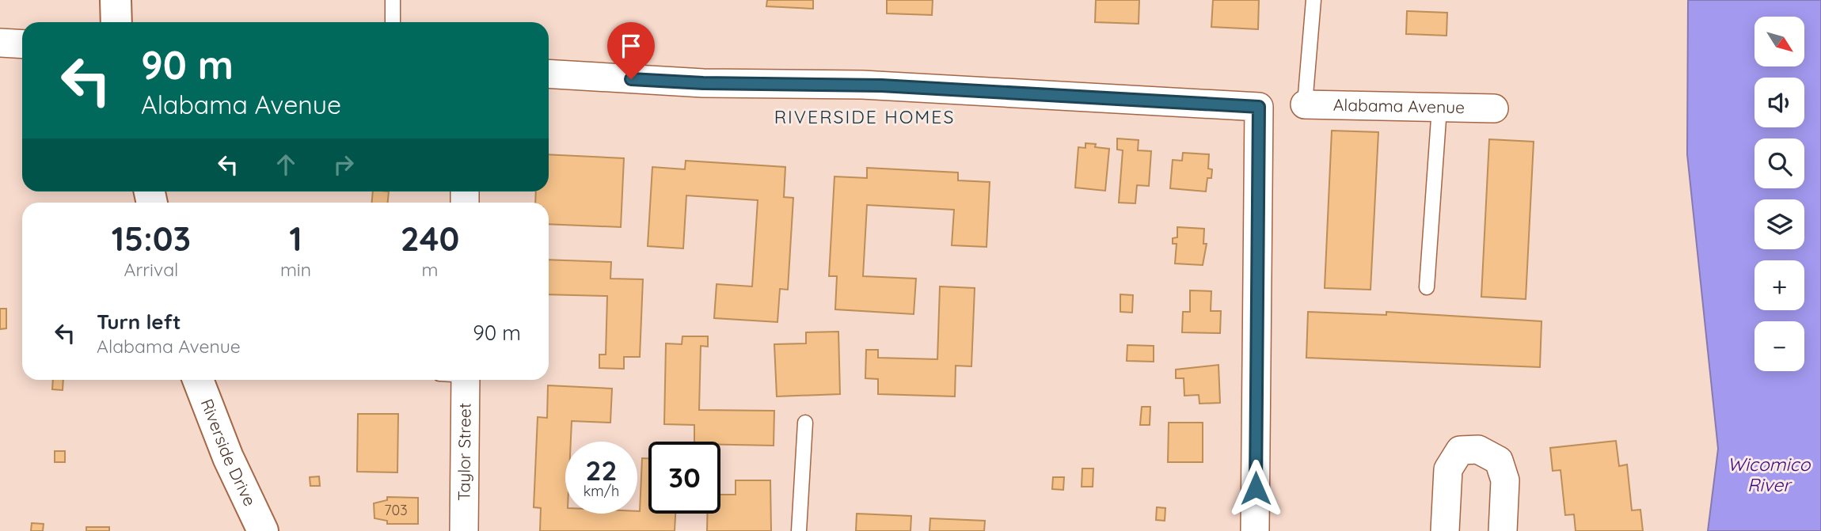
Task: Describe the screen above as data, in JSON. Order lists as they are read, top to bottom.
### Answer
{
  "streets": {
    "street": ["Alabama Avenue", "Riverside Drive", "Taylor Street"]
  },
  "districts": ["RIVERSIDE HOMES"],
  "water": ["Wicomico River"],
  "house_numbers": ["703"],
  "north": "bottom right",
  "page": {
    "map_buttons": ["+", "−"],
    "turn": ["90 m", "Alabama Avenue"],
    "eta": [
      "15:03",
      "Arrival",
      "1",
      "min",
      "240",
      "m"
    ],
    "list": [
      {
        "name": "Turn left",
        "note": "Alabama Avenue",
        "value": "90 m"
      }
    ],
    "speed": "22 km/h",
    "limit": "30"
  }
}
